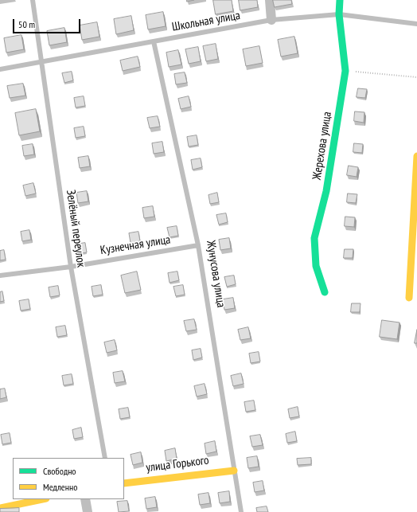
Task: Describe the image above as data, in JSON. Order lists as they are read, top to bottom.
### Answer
{
  "streets": {
    "street": ["Жерехова улица", "улица Горького"],
    "lane": [
      "Школьная улица",
      "Зелёный переулок",
      "Кузнечная улица",
      "Жунусова улица"
    ]
  },
  "crossings": [
    ["Школьная улица", "Жерехова улица"],
    ["Школьная улица", "Зелёный переулок"],
    ["Школьная улица", "Жунусова улица"],
    ["Зелёный переулок", "Кузнечная улица"],
    ["Кузнечная улица", "Жунусова улица"],
    ["Жунусова улица", "улица Горького"]
  ],
  "legend": ["Свободно", "Медленно"],
  "scale_bar": "50 m"
}
